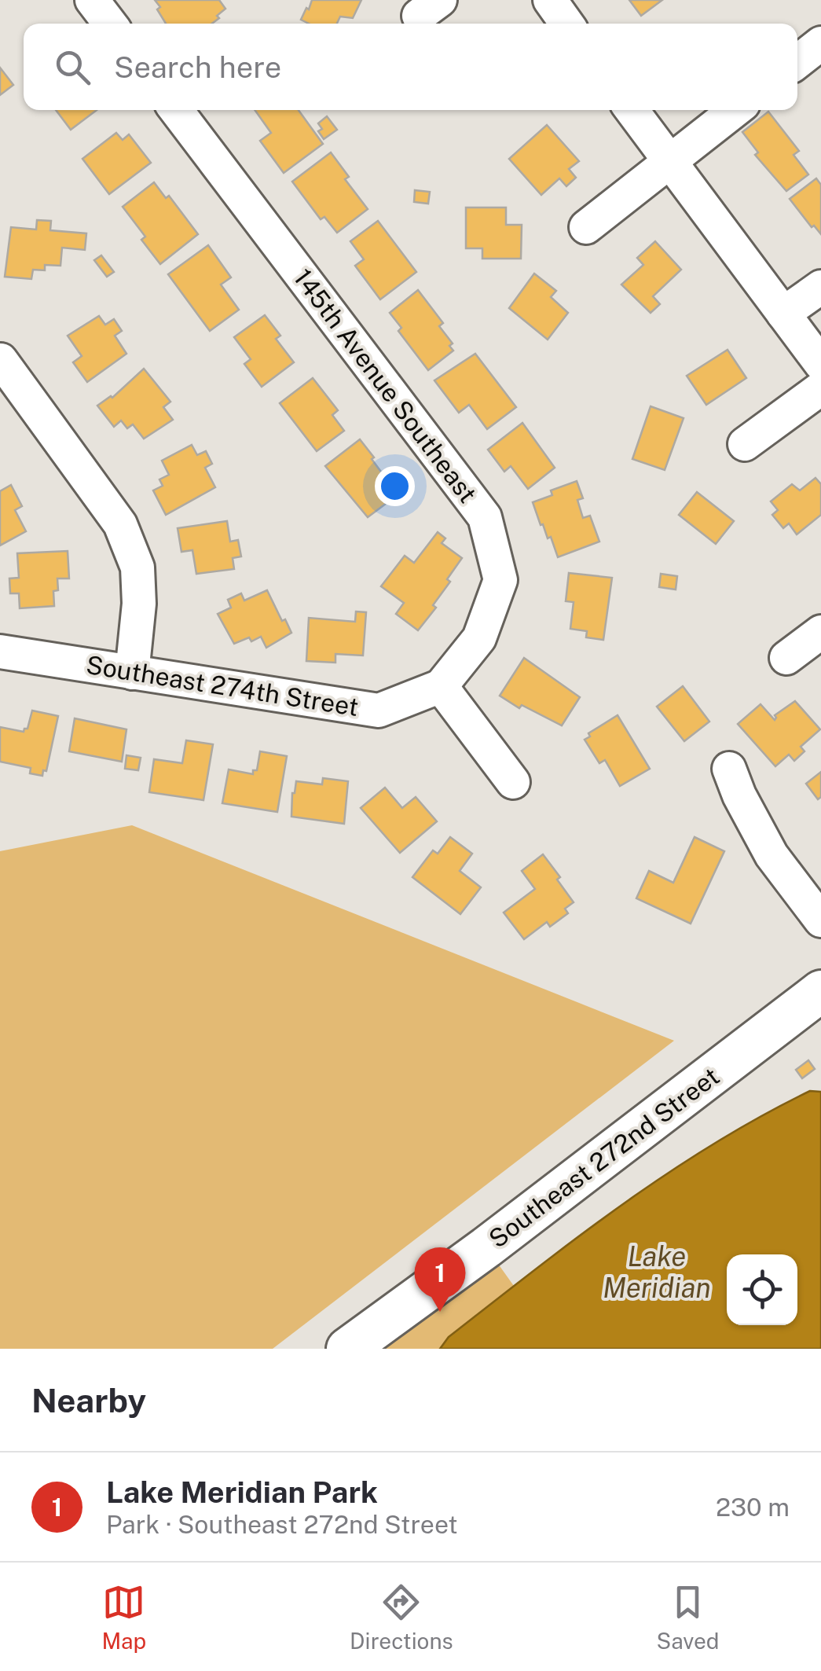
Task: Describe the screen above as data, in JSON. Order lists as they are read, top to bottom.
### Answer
{
  "streets": {
    "main road": ["Southeast 272nd Street"],
    "street": ["145th Avenue Southeast", "Southeast 274th Street"]
  },
  "crossings": [
    ["145th Avenue Southeast", "Southeast 274th Street"]
  ],
  "water": ["Lake Meridian"],
  "page": {
    "search": "Search here",
    "pins": "1",
    "heading": "Nearby",
    "list": [
      {
        "mark": "1",
        "name": "Lake Meridian Park",
        "note": "Park · Southeast 272nd Street",
        "value": "230 m"
      }
    ],
    "nav": ["Map", "Directions", "Saved"]
  }
}
